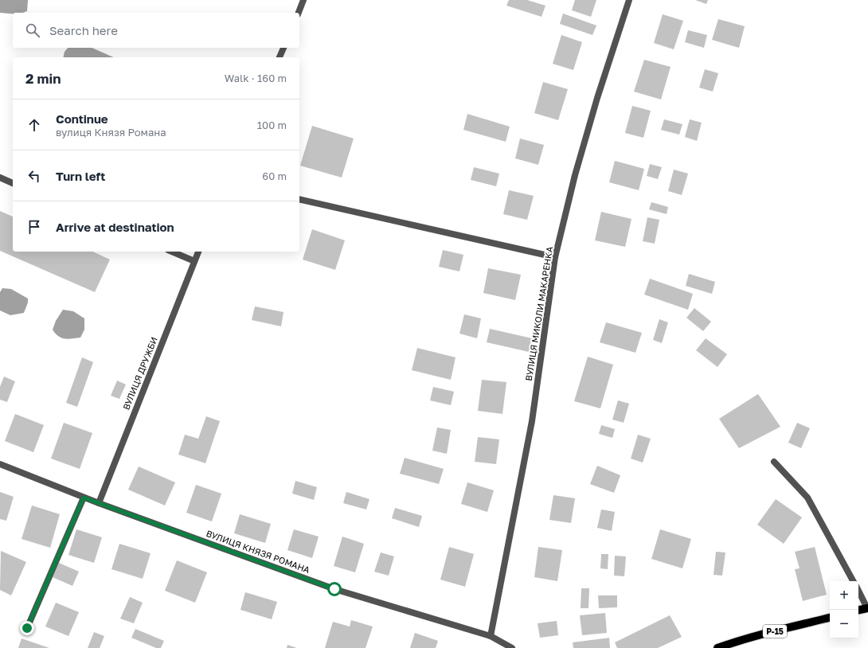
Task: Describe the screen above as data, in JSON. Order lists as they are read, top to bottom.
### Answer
{
  "streets": {
    "main road": ["Р-15"],
    "street": ["ВУЛИЦЯ МИКОЛИ МАКАРЕНКА", "ВУЛИЦЯ ДРУЖБИ", "ВУЛИЦЯ КНЯЗЯ РОМАНА"]
  },
  "crossings": [
    ["ВУЛИЦЯ МИКОЛИ МАКАРЕНКА", "ВУЛИЦЯ КНЯЗЯ РОМАНА"],
    ["ВУЛИЦЯ ДРУЖБИ", "ВУЛИЦЯ КНЯЗЯ РОМАНА"]
  ],
  "page": {
    "search": "Search here",
    "heading": ["2 min", "Walk · 160 m"],
    "list": [
      ["Continue", "вулиця Князя Романа", "100 m"],
      ["Turn left", "60 m"],
      "Arrive at destination"
    ],
    "map_buttons": ["+", "−"]
  }
}
